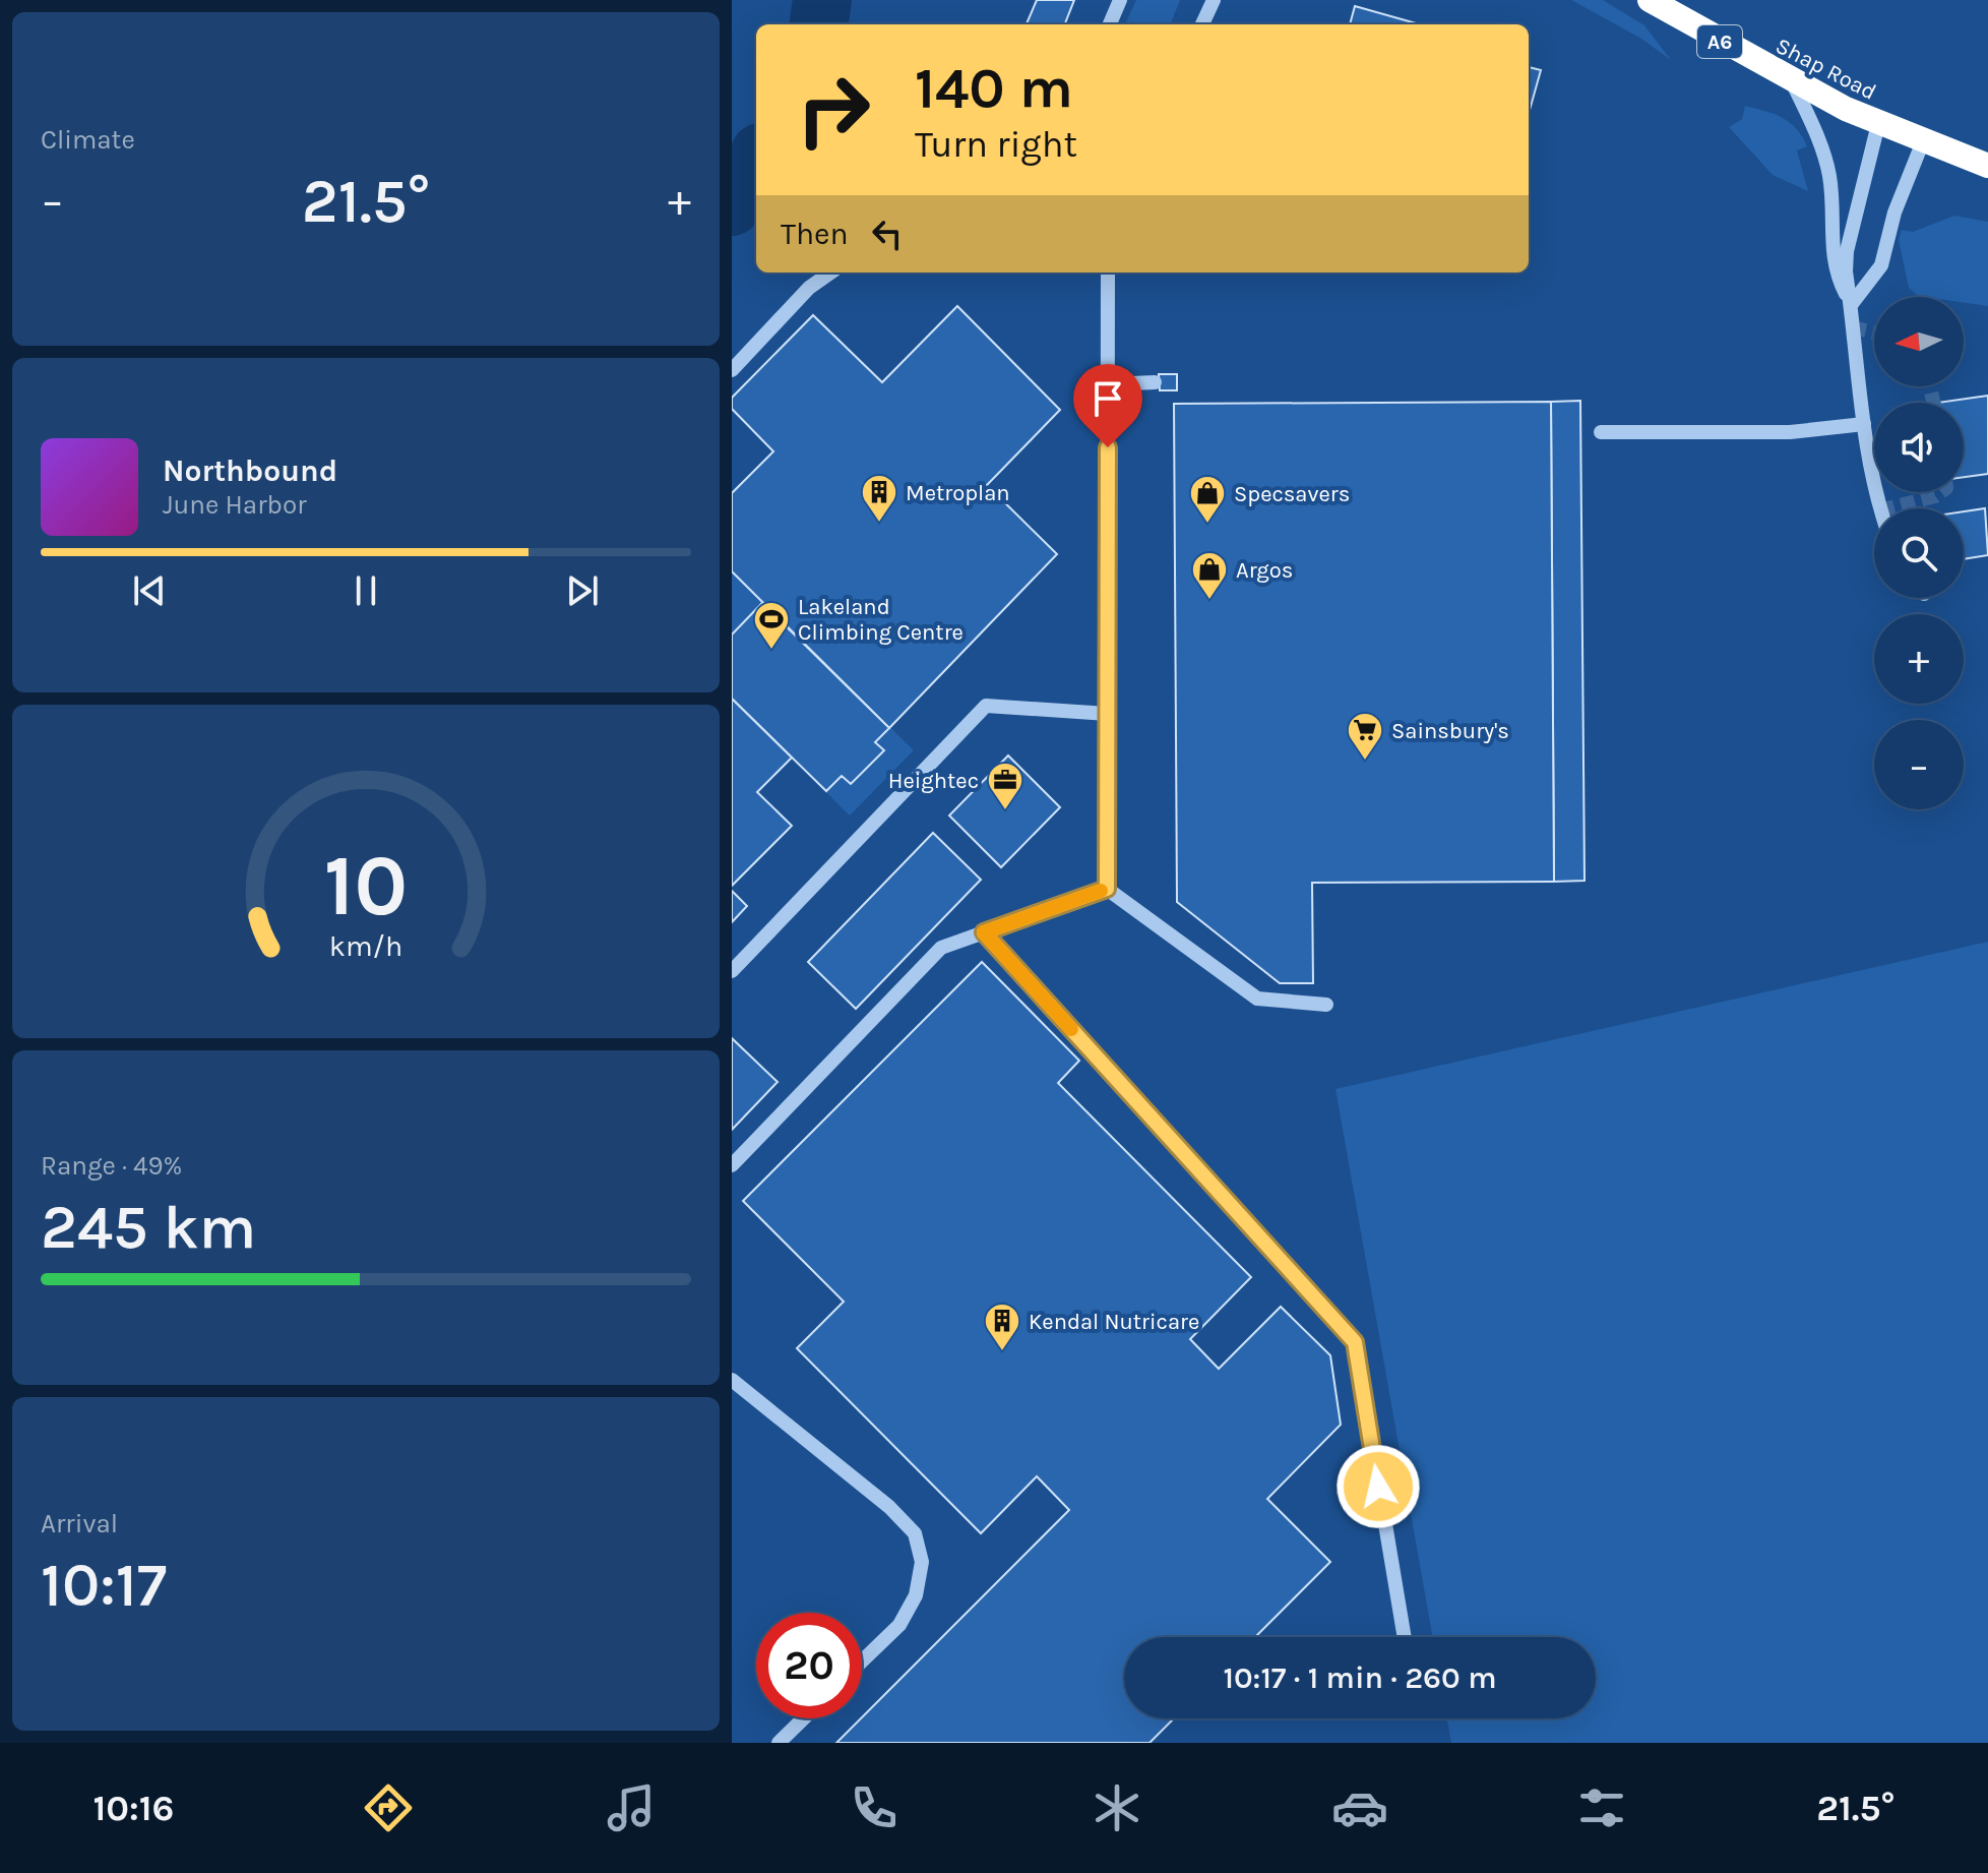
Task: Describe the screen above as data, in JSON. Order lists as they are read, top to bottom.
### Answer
{
  "streets": {
    "highway": ["A6", "Shap Road"]
  },
  "places": {
    "building": ["Metroplan", "Kendal Nutricare"],
    "shop": ["Specsavers", "Argos"],
    "sports": ["Lakeland Climbing Centre"],
    "supermarket": ["Sainsbury's"],
    "office": ["Heightec"]
  },
  "north": "left",
  "page": {
    "tile": [
      "Climate",
      ["Range · 49%", "245 km"],
      ["Arrival", "10:17"]
    ],
    "turn": ["140 m", "Turn right"],
    "heat": ["−", "21.5°", "+"],
    "then": "Then",
    "map_buttons": ["+", "−"],
    "song": ["Northbound", "June Harbor"],
    "limit": "20",
    "trip": "10:17 · 1 min · 260 m",
    "tabs": ["10:16", "21.5°"],
    "gauge": ["10", "km/h"]
  }
}
